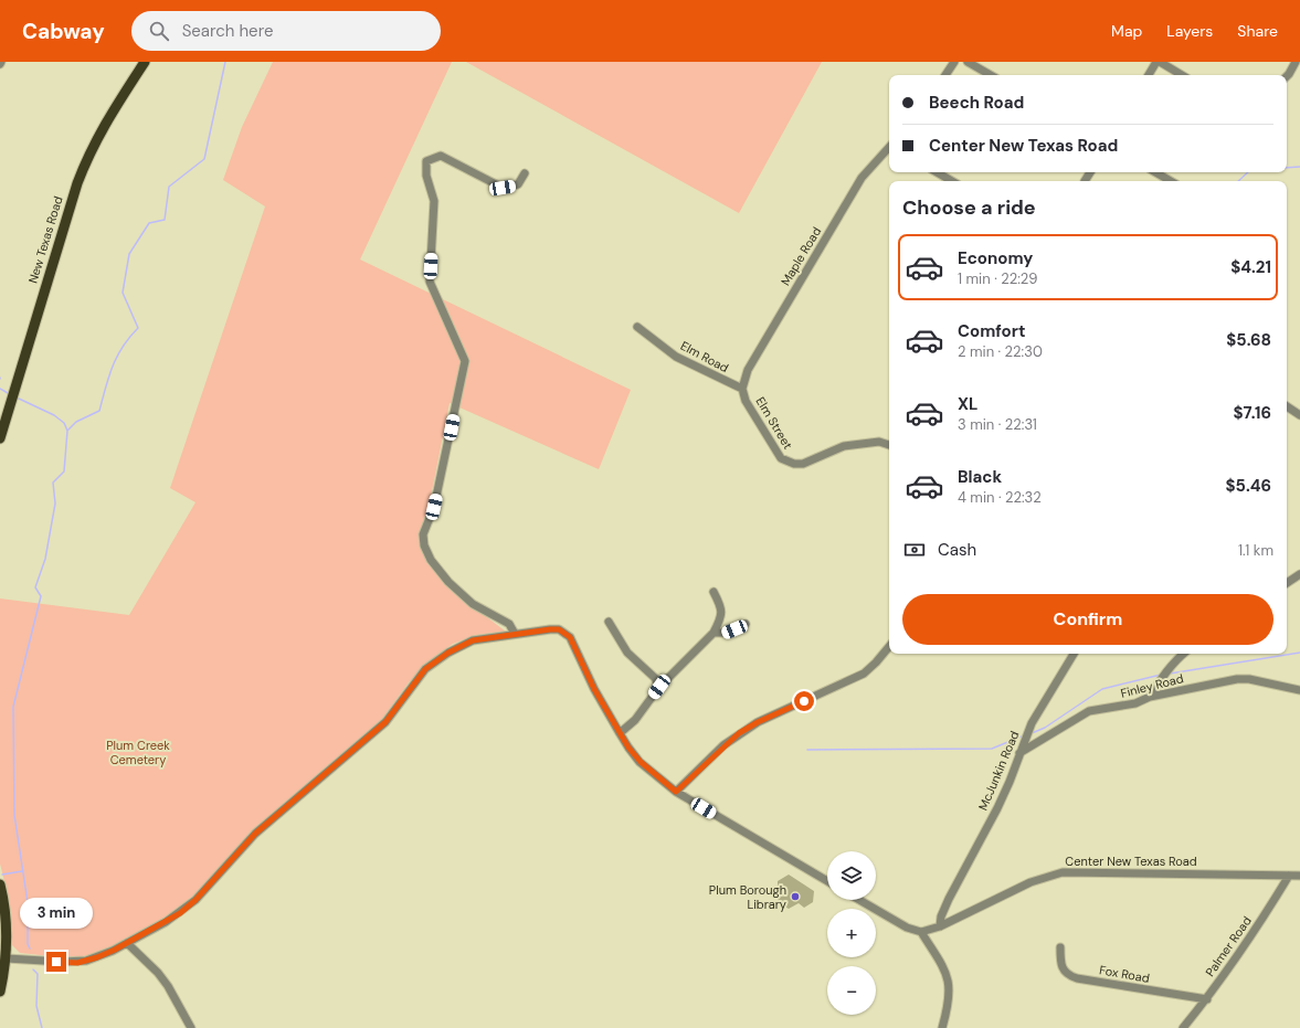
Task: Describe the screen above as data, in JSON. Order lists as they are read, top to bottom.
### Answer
{
  "streets": {
    "main road": ["New Texas Road"],
    "street": [
      "Maple Road",
      "Elm Road",
      "Elm Street",
      "Finley Road",
      "McJunkin Road",
      "Center New Texas Road",
      "Palmer Road",
      "Fox Road"
    ]
  },
  "crossings": [
    ["Maple Road", "Elm Road"],
    ["Maple Road", "Elm Street"],
    ["Elm Road", "Elm Street"],
    ["Finley Road", "McJunkin Road"],
    ["McJunkin Road", "Center New Texas Road"],
    ["Center New Texas Road", "Palmer Road"],
    ["Palmer Road", "Fox Road"]
  ],
  "parks": ["Plum Creek Cemetery"],
  "places": ["Plum Borough Library"],
  "page": {
    "header": "Cabway",
    "search": "Search here",
    "nav": ["Map", "Layers", "Share"],
    "banner": ["Beech Road", "Center New Texas Road"],
    "heading": "Choose a ride",
    "list": [
      {
        "name": "Economy",
        "note": "1 min · 22:29",
        "value": "$4.21"
      },
      {
        "name": "Comfort",
        "note": "2 min · 22:30",
        "value": "$5.68"
      },
      {
        "name": "XL",
        "note": "3 min · 22:31",
        "value": "$7.16"
      },
      {
        "name": "Black",
        "note": "4 min · 22:32",
        "value": "$5.46"
      }
    ],
    "pay": ["Cash", "1.1 km"],
    "buttons": "Confirm",
    "map_buttons": ["+", "−"],
    "bubble": "3 min"
  }
}
